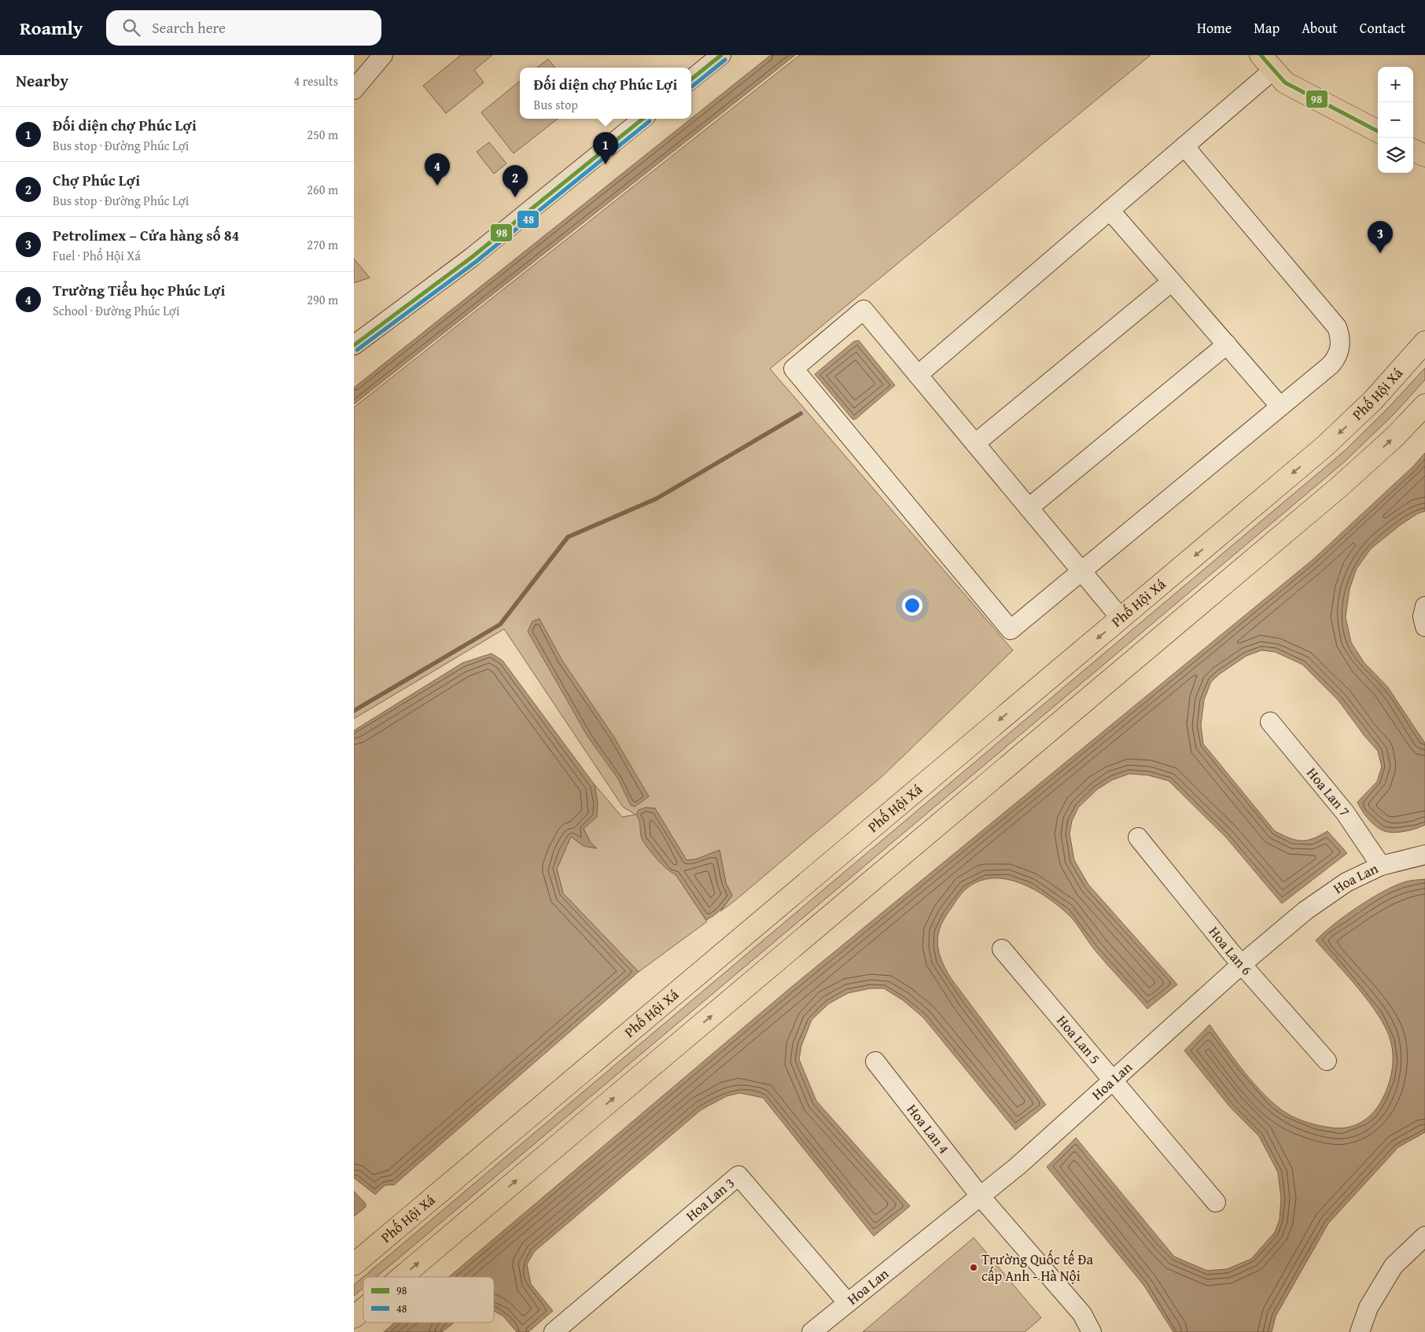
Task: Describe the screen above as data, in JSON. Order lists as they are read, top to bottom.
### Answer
{
  "streets": {
    "main road": ["Phố Hội Xá"],
    "street": [
      "Hoa Lan 7",
      "Hoa Lan",
      "Hoa Lan 6",
      "Hoa Lan 5",
      "Hoa Lan 4",
      "Hoa Lan 3"
    ]
  },
  "crossings": [
    ["Hoa Lan 7", "Hoa Lan"],
    ["Hoa Lan", "Hoa Lan 6"],
    ["Hoa Lan", "Hoa Lan 5"],
    ["Hoa Lan", "Hoa Lan 4"],
    ["Hoa Lan", "Hoa Lan 3"]
  ],
  "places": ["Trường Quốc tế Đa cấp Anh - Hà Nội"],
  "lines": ["transit line 98", "transit line 48"],
  "legend": ["98", "48"],
  "page": {
    "header": "Roamly",
    "search": "Search here",
    "nav": [
      "Home",
      "Map",
      "About",
      "Contact"
    ],
    "heading": ["Nearby", "4 results"],
    "map_buttons": ["+", "−"],
    "popup": ["Đối diện chợ Phúc Lợi", "Bus stop"],
    "list": [
      {
        "mark": "1",
        "name": "Đối diện chợ Phúc Lợi",
        "note": "Bus stop · Đường Phúc Lợi",
        "value": "250 m"
      },
      {
        "mark": "2",
        "name": "Chợ Phúc Lợi",
        "note": "Bus stop · Đường Phúc Lợi",
        "value": "260 m"
      },
      {
        "mark": "3",
        "name": "Petrolimex – Cửa hàng số 84",
        "note": "Fuel · Phố Hội Xá",
        "value": "270 m"
      },
      {
        "mark": "4",
        "name": "Trường Tiểu học Phúc Lợi",
        "note": "School · Đường Phúc Lợi",
        "value": "290 m"
      }
    ],
    "pins": [
      "1",
      "4",
      "2",
      "3"
    ]
  }
}
